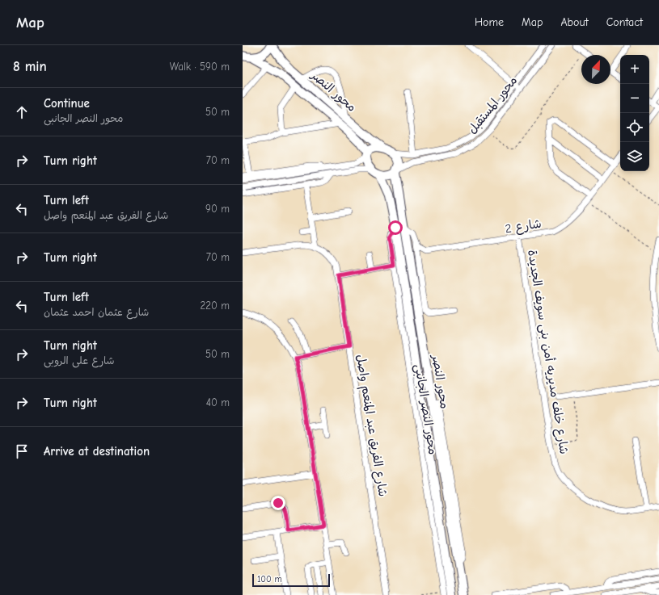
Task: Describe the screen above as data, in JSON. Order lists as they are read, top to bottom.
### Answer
{
  "streets": {
    "highway": ["محور النصر"],
    "street": [
      "محور المستقبل",
      "شارع 2",
      "شارع خلف مديريه أمن بنى سويف الجديدة",
      "محور النصر الجانبى",
      "شارع الفريق عبد المنعم واصل"
    ]
  },
  "crossings": [
    ["محور النصر", "محور المستقبل"],
    ["محور النصر", "محور النصر الجانبى"],
    ["شارع 2", "شارع خلف مديريه أمن بنى سويف الجديدة"]
  ],
  "scale_bar": "100 m",
  "north": "top right",
  "page": {
    "header": "Map",
    "nav": [
      "Home",
      "Map",
      "About",
      "Contact"
    ],
    "heading": ["8 min", "Walk · 590 m"],
    "map_buttons": ["+", "−"],
    "list": [
      ["Continue", "محور النصر الجانبى", "50 m"],
      ["Turn right", "70 m"],
      ["Turn left", "شارع الفريق عبد المنعم واصل", "90 m"],
      ["Turn right", "70 m"],
      ["Turn left", "شارع عثمان احمد عثمان", "220 m"],
      ["Turn right", "شارع على الروبى", "50 m"],
      ["Turn right", "40 m"],
      "Arrive at destination"
    ],
    "scale": "100 m"
  }
}
